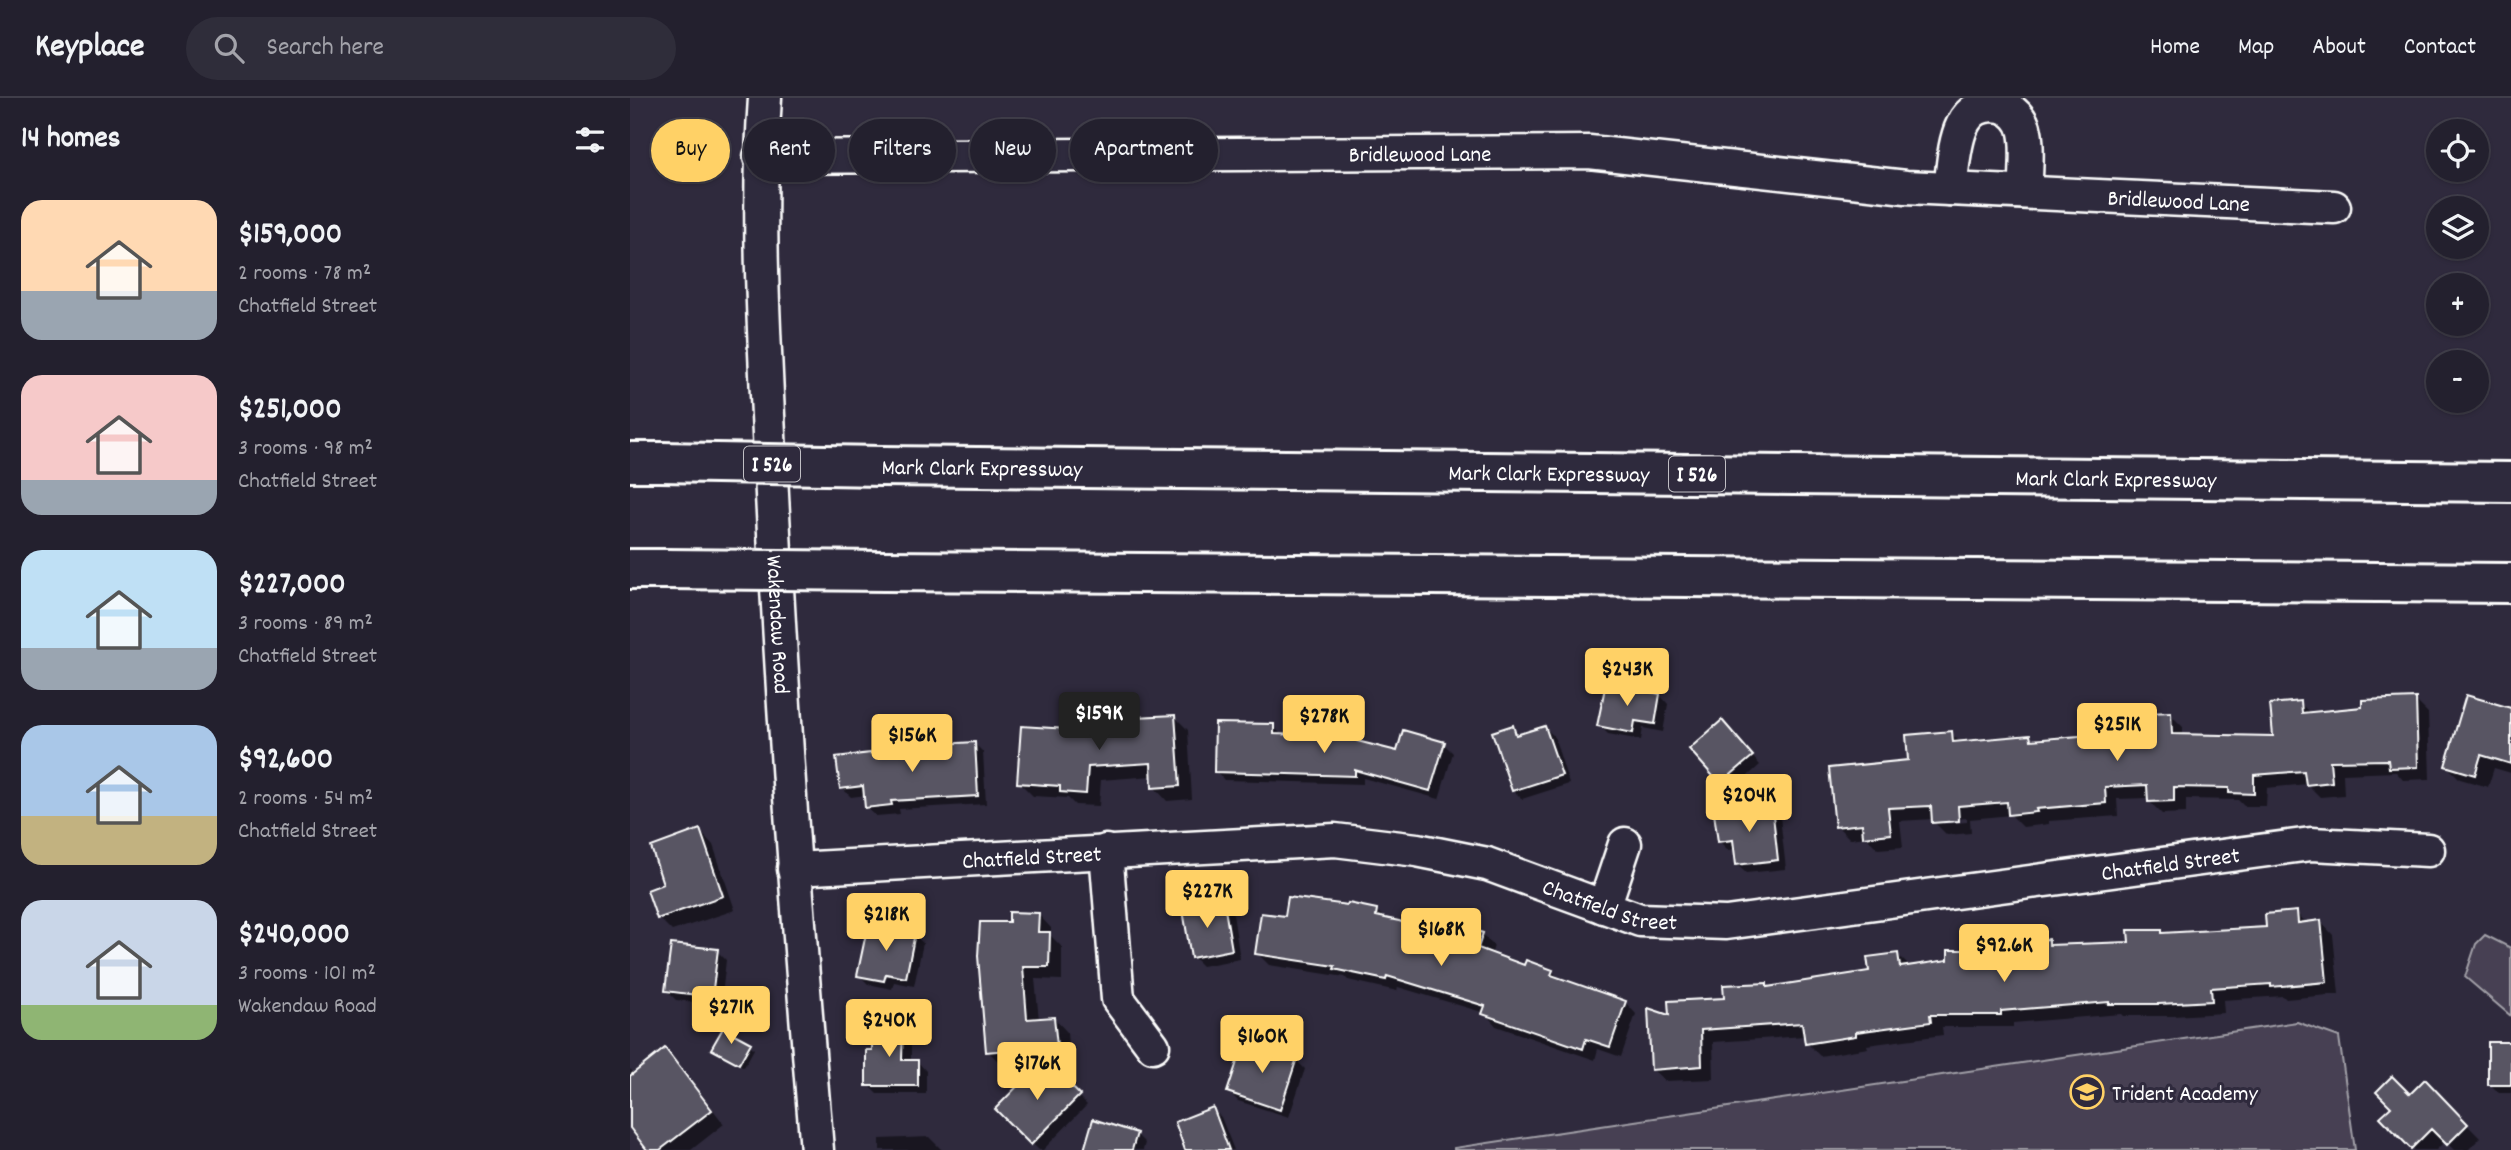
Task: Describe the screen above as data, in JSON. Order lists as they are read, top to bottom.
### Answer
{
  "streets": {
    "highway": ["I 526", "Mark Clark Expressway"],
    "street": ["Bridlewood Lane", "Wakendaw Road", "Chatfield Street"]
  },
  "crossings": [
    ["Wakendaw Road", "Chatfield Street"]
  ],
  "places": {
    "school or university": ["Trident Academy"]
  },
  "page": {
    "header": "Keyplace",
    "search": "Search here",
    "nav": [
      "Home",
      "Map",
      "About",
      "Contact"
    ],
    "heading": "14 homes",
    "map_buttons": ["+", "−"],
    "chip": [
      "Buy",
      "Rent",
      "Filters",
      "New",
      "Apartment"
    ],
    "list": [
      {
        "name": "$159,000",
        "note": "2 rooms · 78 m² · Chatfield Street"
      },
      {
        "name": "$251,000",
        "note": "3 rooms · 98 m² · Chatfield Street"
      },
      {
        "name": "$227,000",
        "note": "3 rooms · 89 m² · Chatfield Street"
      },
      {
        "name": "$92,600",
        "note": "2 rooms · 54 m² · Chatfield Street"
      },
      {
        "name": "$240,000",
        "note": "3 rooms · 101 m² · Wakendaw Road"
      }
    ],
    "price": [
      "$243K",
      "$159K",
      "$278K",
      "$251K",
      "$156K",
      "$204K",
      "$227K",
      "$218K",
      "$168K",
      "$92.6K",
      "$271K",
      "$240K",
      "$160K",
      "$176K"
    ]
  }
}
